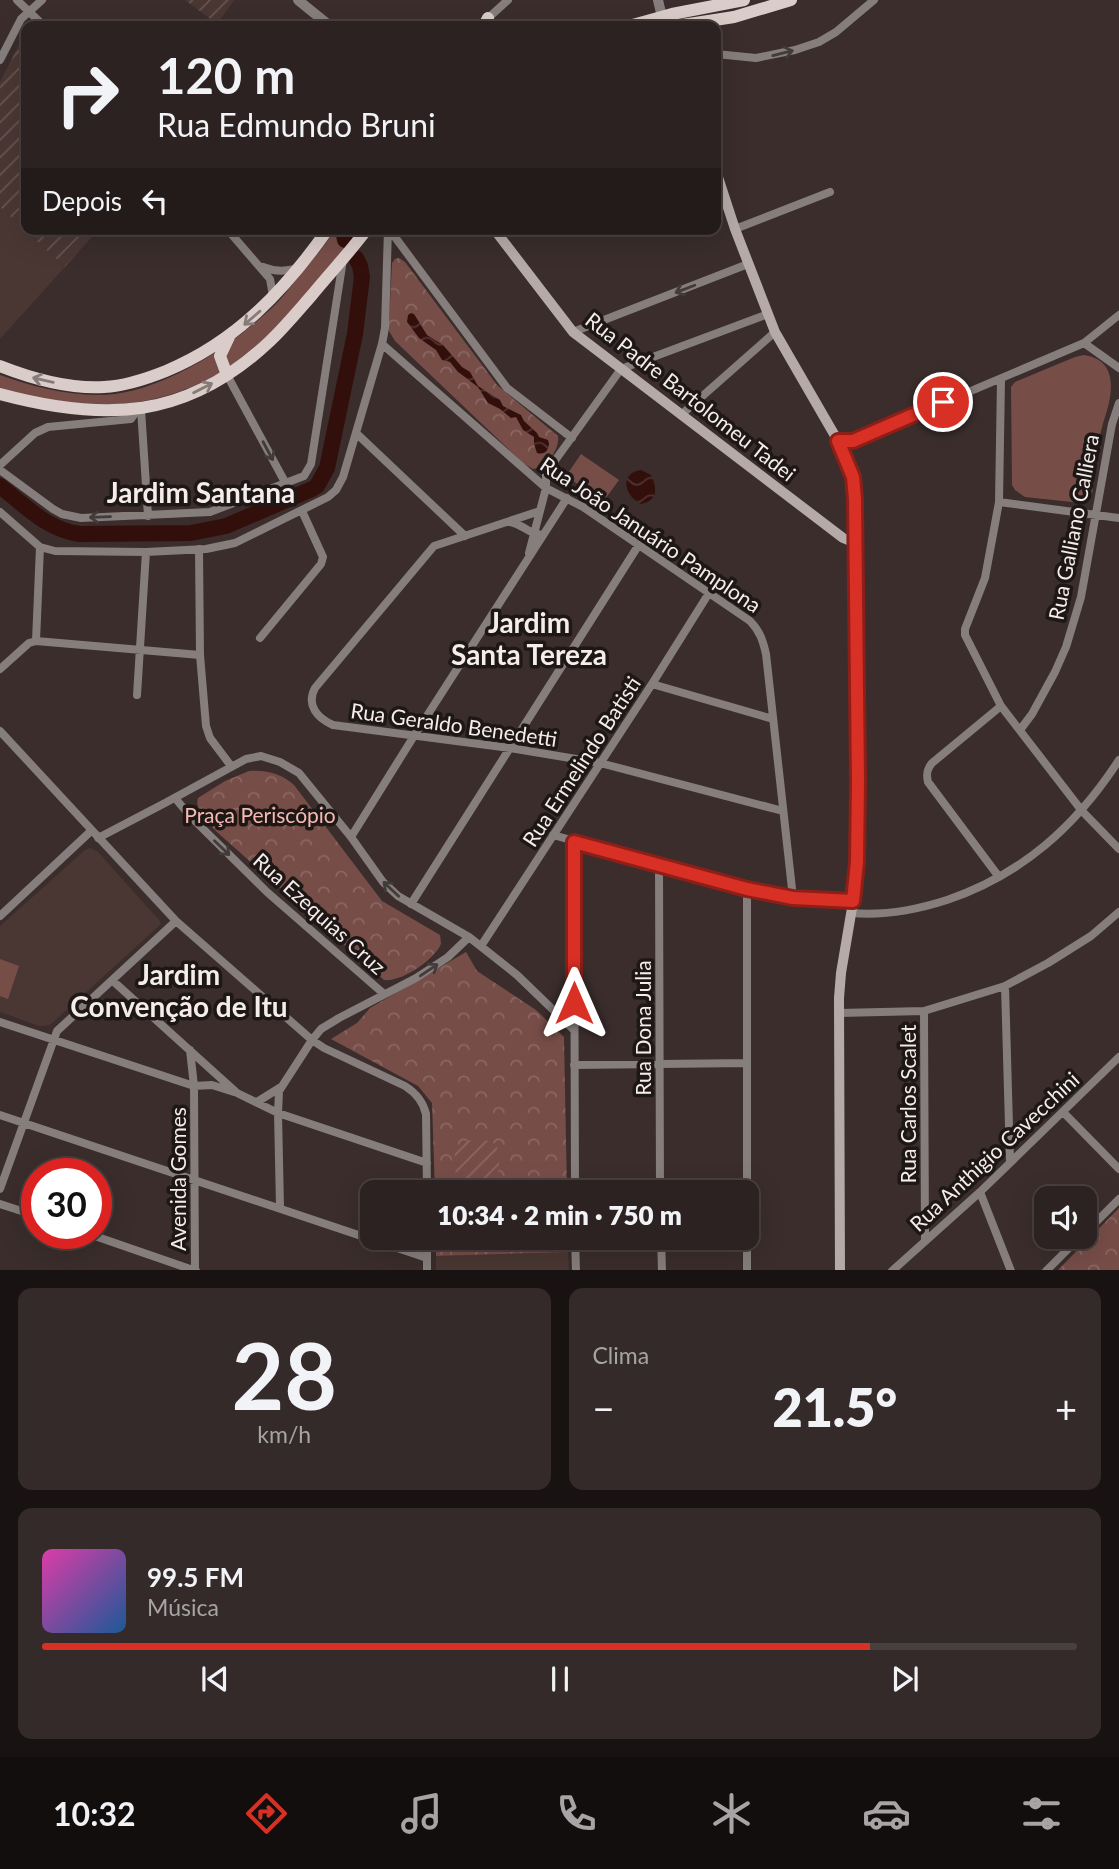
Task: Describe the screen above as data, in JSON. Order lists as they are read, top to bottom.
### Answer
{
  "streets": {
    "main road": ["Rua Padre Bartolomeu Tadei"],
    "street": [
      "Rua Galliano Calliera",
      "Rua João Januário Pamplona",
      "Rua Geraldo Benedetti",
      "Rua Ermelindo Batisti",
      "Rua Ezequias Cruz",
      "Rua Dona Julia",
      "Rua Carlos Scalet",
      "Rua Anthigio Cavecchini",
      "Avenida Gomes"
    ]
  },
  "crossings": [
    ["Rua João Januário Pamplona", "Rua Geraldo Benedetti"],
    ["Rua João Januário Pamplona", "Rua Ermelindo Batisti"],
    ["Rua Geraldo Benedetti", "Rua Ermelindo Batisti"],
    ["Rua Carlos Scalet", "Rua Anthigio Cavecchini"]
  ],
  "one_way": ["Rua Ezequias Cruz"],
  "districts": ["Jardim Santana", "Jardim Santa Tereza", "Jardim Convenção de Itu"],
  "parks": ["Praça Periscópio"],
  "page": {
    "turn": ["120 m", "Rua Edmundo Bruni"],
    "then": "Depois",
    "limit": "30",
    "trip": "10:34 · 2 min · 750 m",
    "tile": [
      ["28", "km/h"],
      "Clima"
    ],
    "heat": ["−", "21.5°", "+"],
    "song": ["99.5 FM", "Música"],
    "tabs": "10:32"
  }
}
